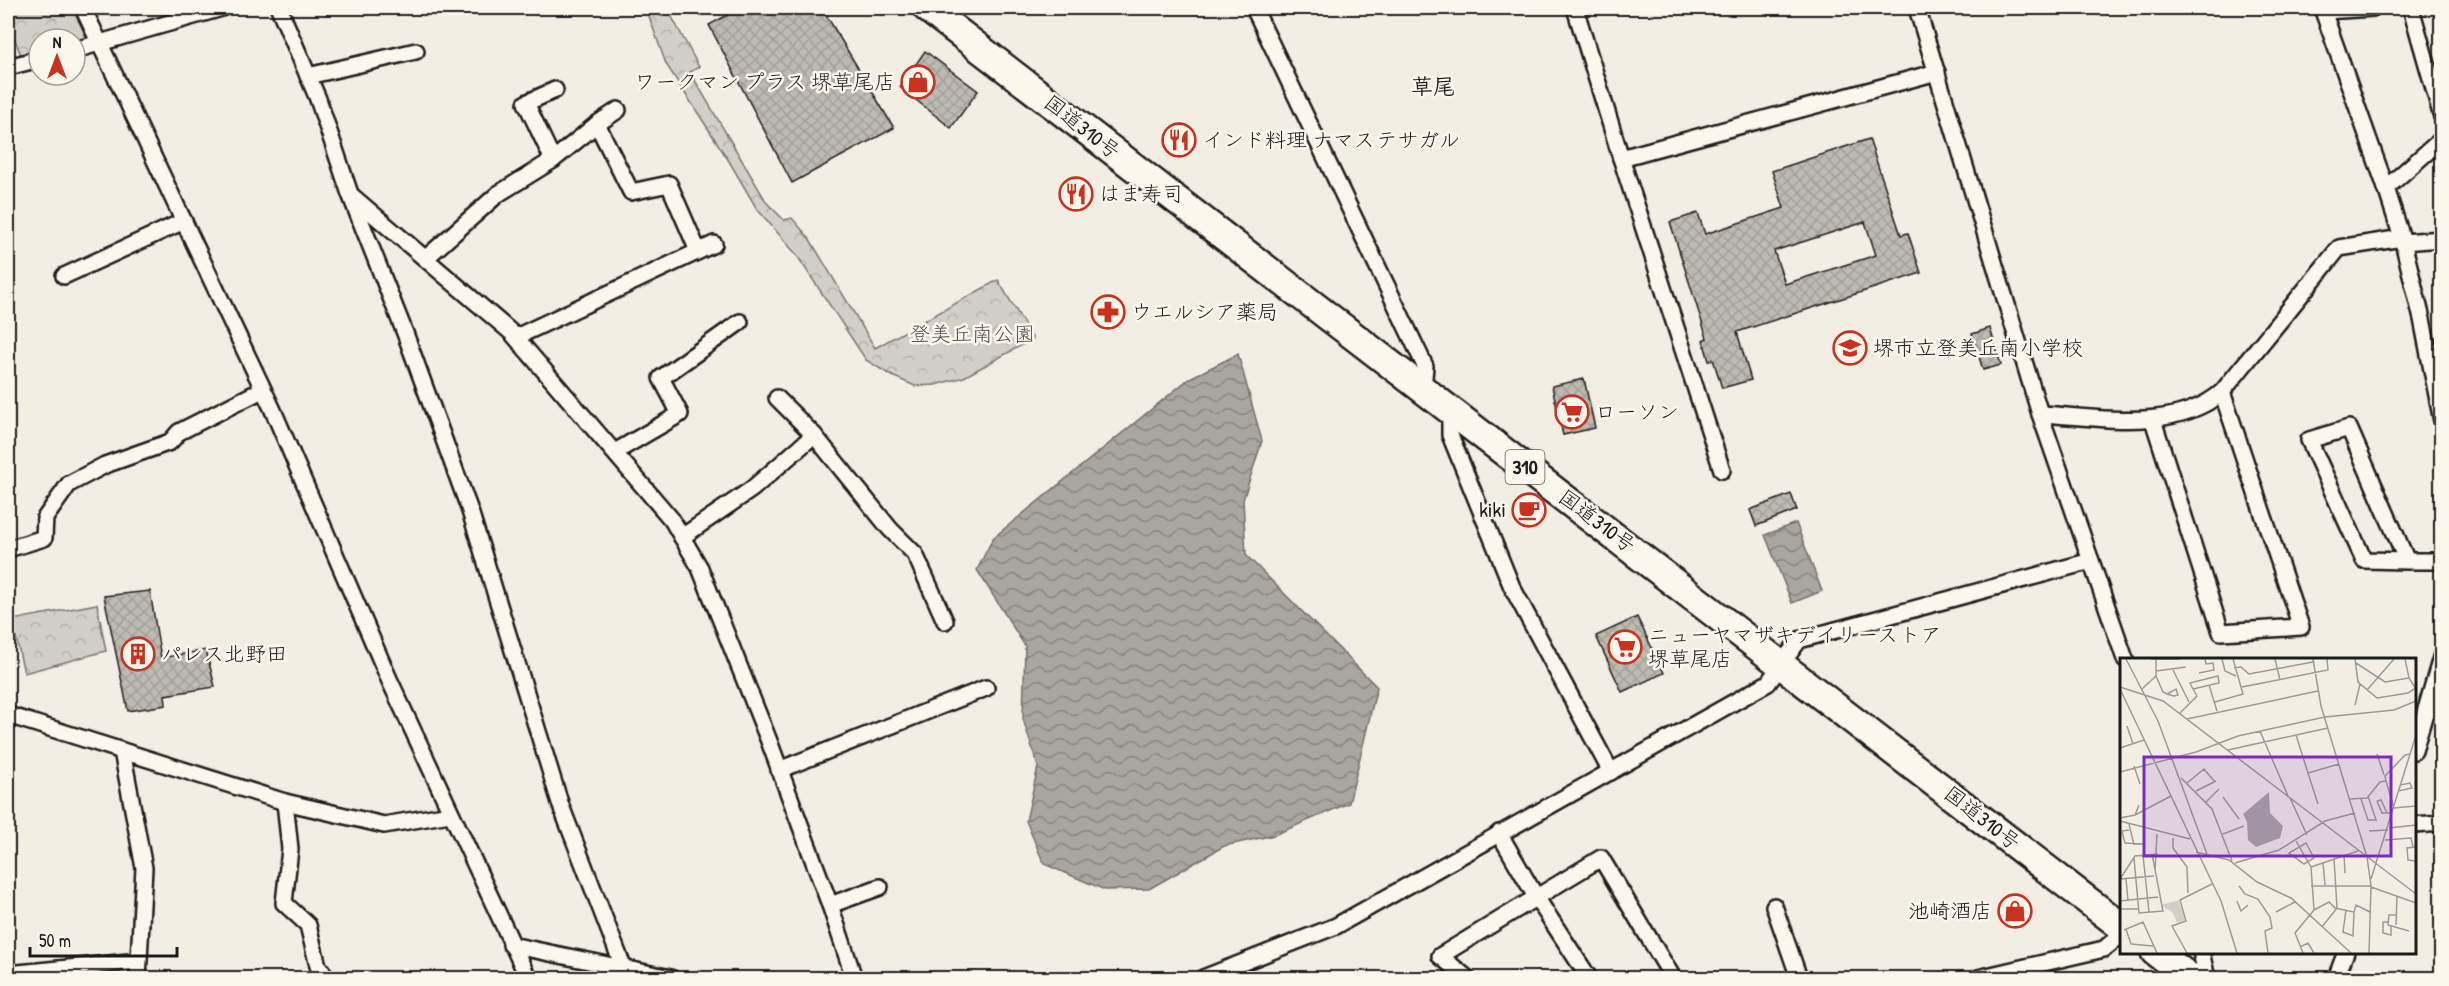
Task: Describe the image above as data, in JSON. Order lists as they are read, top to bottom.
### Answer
{
  "streets": {
    "highway": ["国道310号", "310"]
  },
  "districts": ["草尾"],
  "parks": ["登美丘南公園"],
  "places": {
    "shop": ["ワークマン プラス 堺草尾店", "池崎酒店"],
    "restaurant": ["インド料理 ナマステサガル", "はま寿司"],
    "pharmacy": ["ウエルシア薬局"],
    "school or university": ["堺市立登美丘南小学校"],
    "supermarket": ["ローソン", "ニューヤマザキデイリーストア 堺草尾店"],
    "cafe": ["kiki"],
    "building": ["パレス北野田"]
  },
  "scale_bar": "50 m",
  "north": "top"
}
